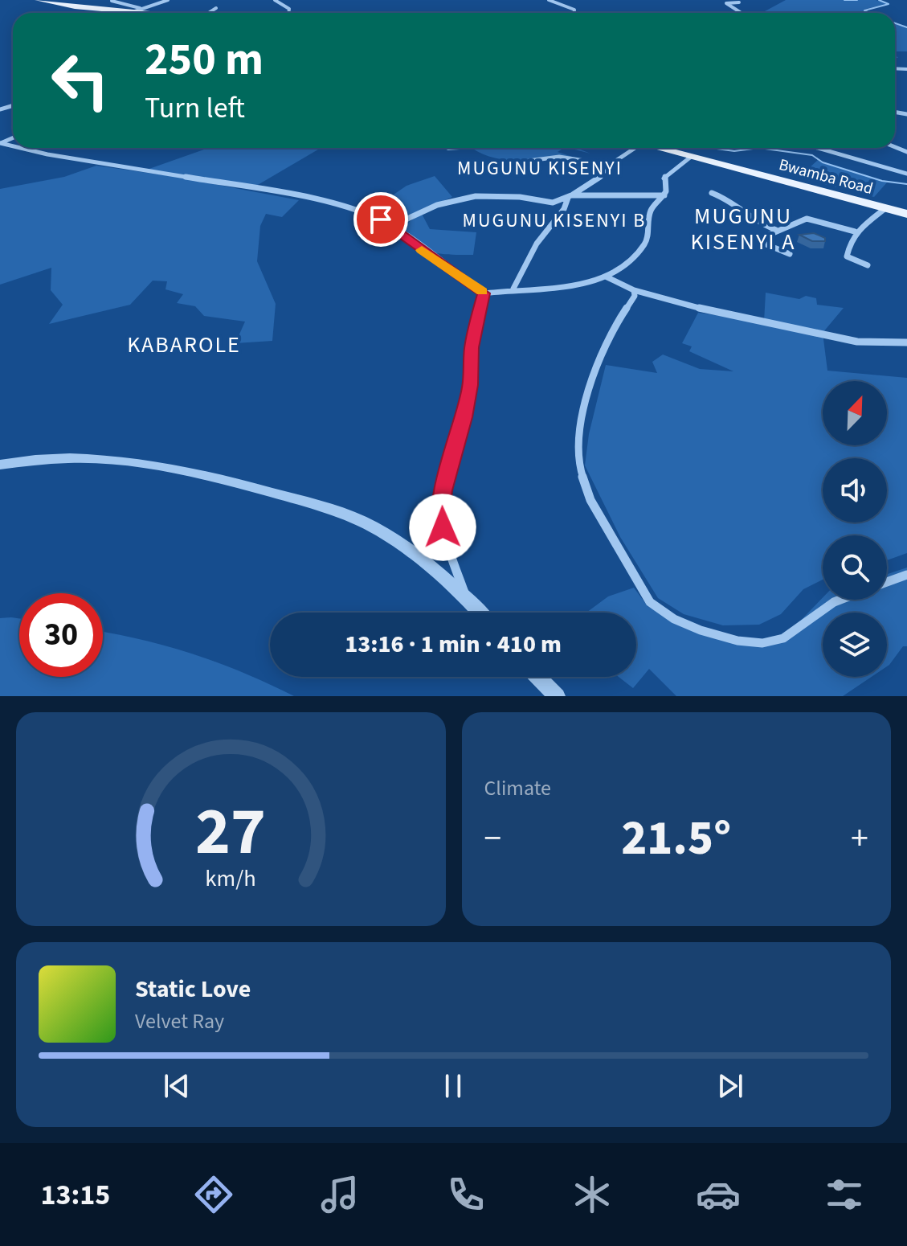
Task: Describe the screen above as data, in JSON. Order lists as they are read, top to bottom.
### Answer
{
  "streets": {
    "main road": ["Bwamba Road"]
  },
  "districts": [
    "MUGUNU KISENYI",
    "MUGUNU KISENYI A",
    "MUGUNU KISENYI B",
    "KABAROLE"
  ],
  "north": "top right",
  "page": {
    "turn": ["250 m", "Turn left"],
    "limit": "30",
    "trip": "13:16 · 1 min · 410 m",
    "tile": "Climate",
    "heat": ["−", "21.5°", "+"],
    "song": ["Static Love", "Velvet Ray"],
    "tabs": "13:15",
    "gauge": ["27", "km/h"]
  }
}
